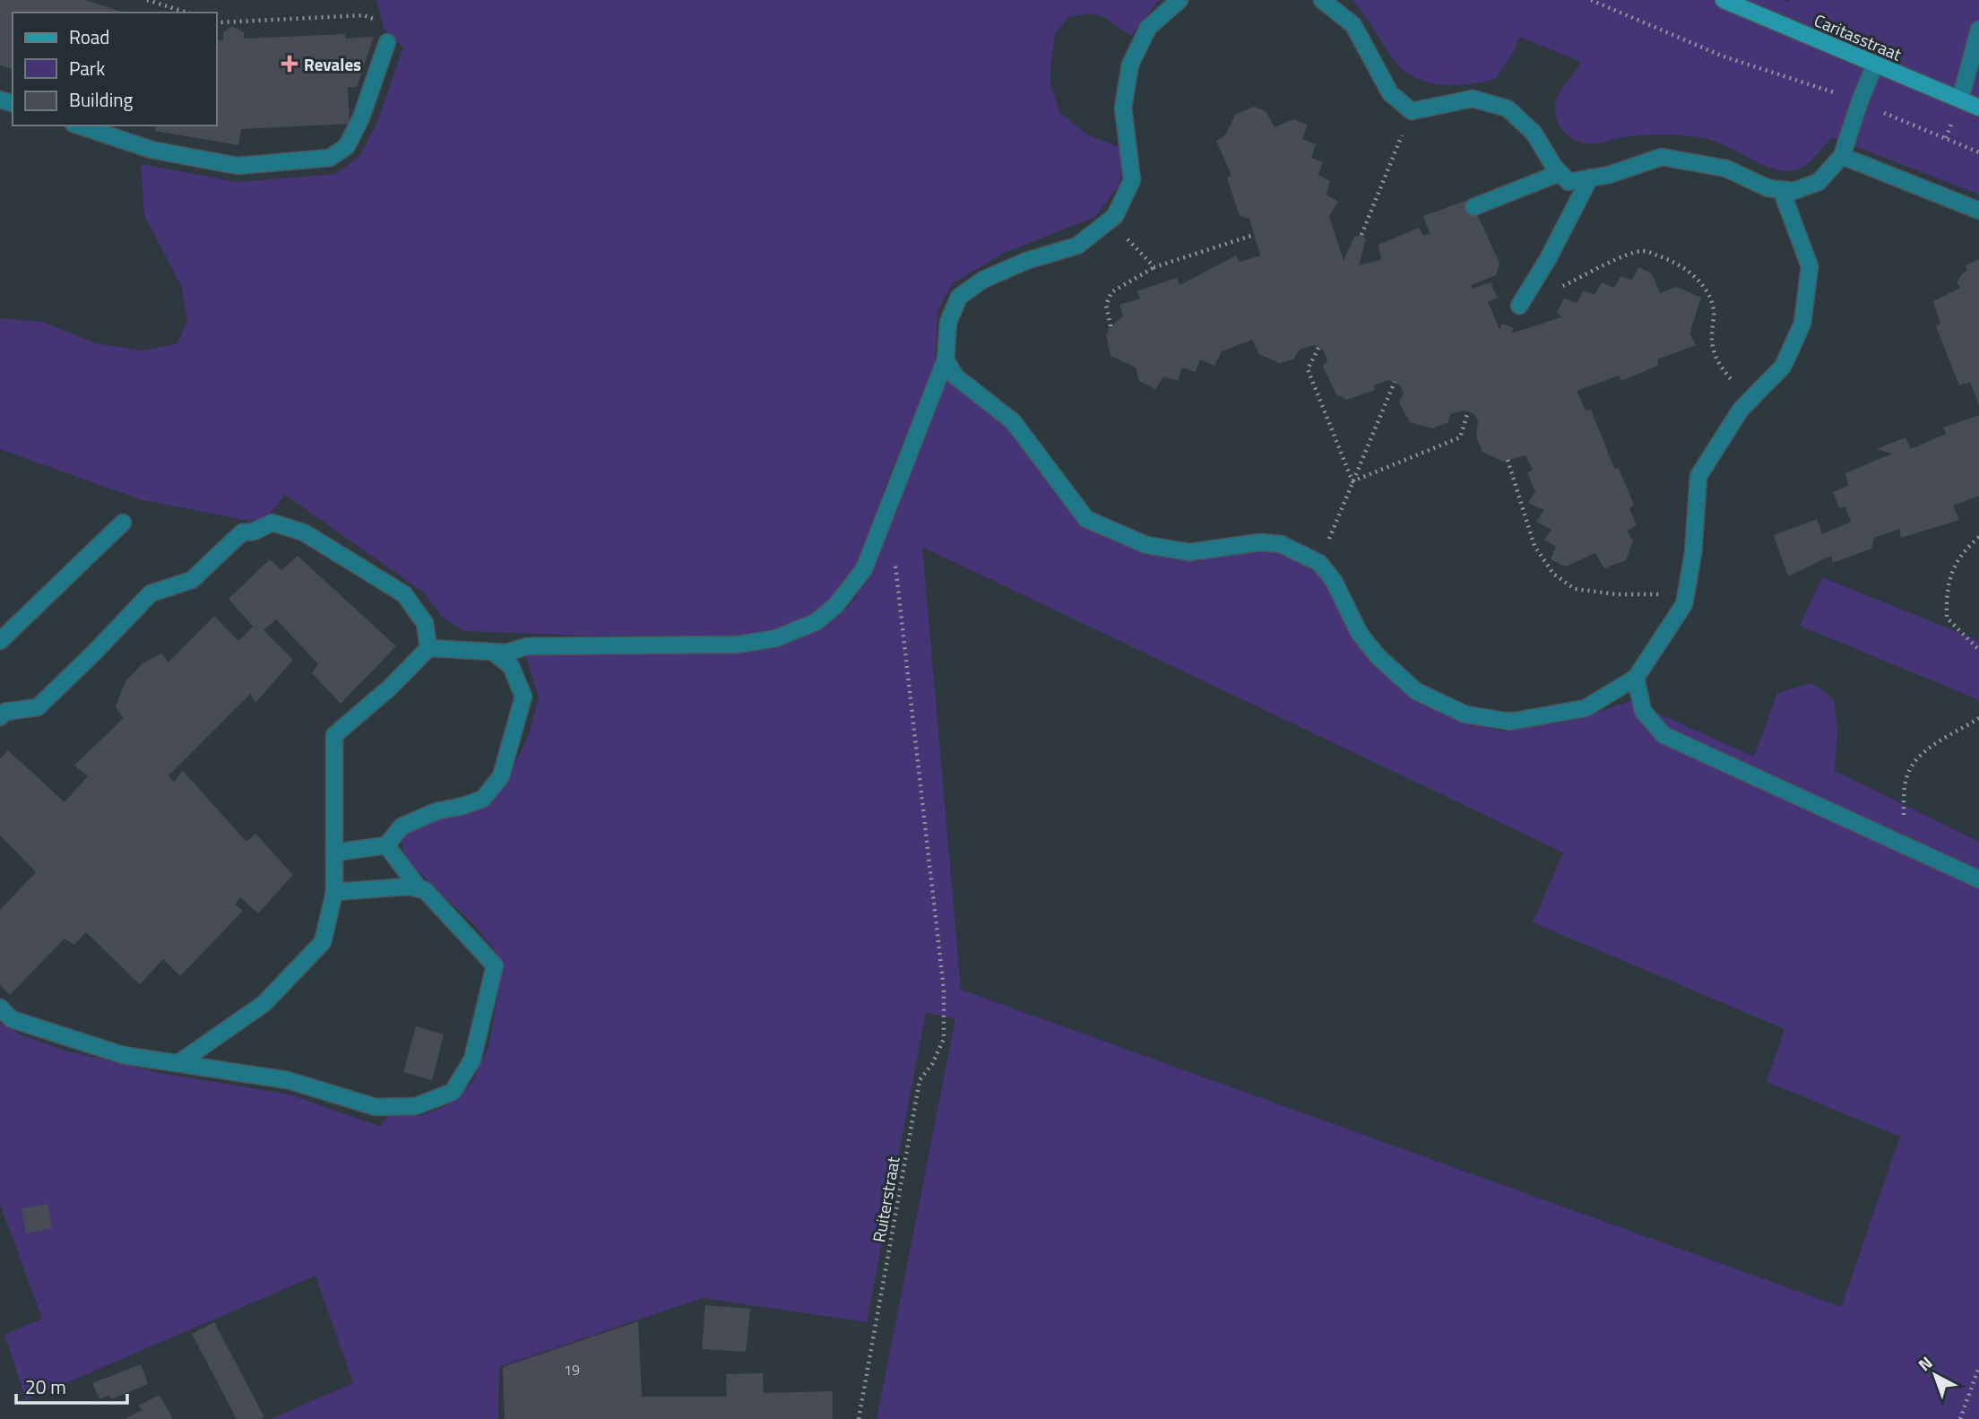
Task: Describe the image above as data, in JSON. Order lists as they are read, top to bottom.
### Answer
{
  "streets": {
    "street": ["Caritasstraat"],
    "path": ["Ruiterstraat"]
  },
  "places": {
    "health": ["Revales"]
  },
  "house_numbers": ["19"],
  "legend": ["Road", "Park", "Building"],
  "scale_bar": "20 m",
  "north": "top left"
}
